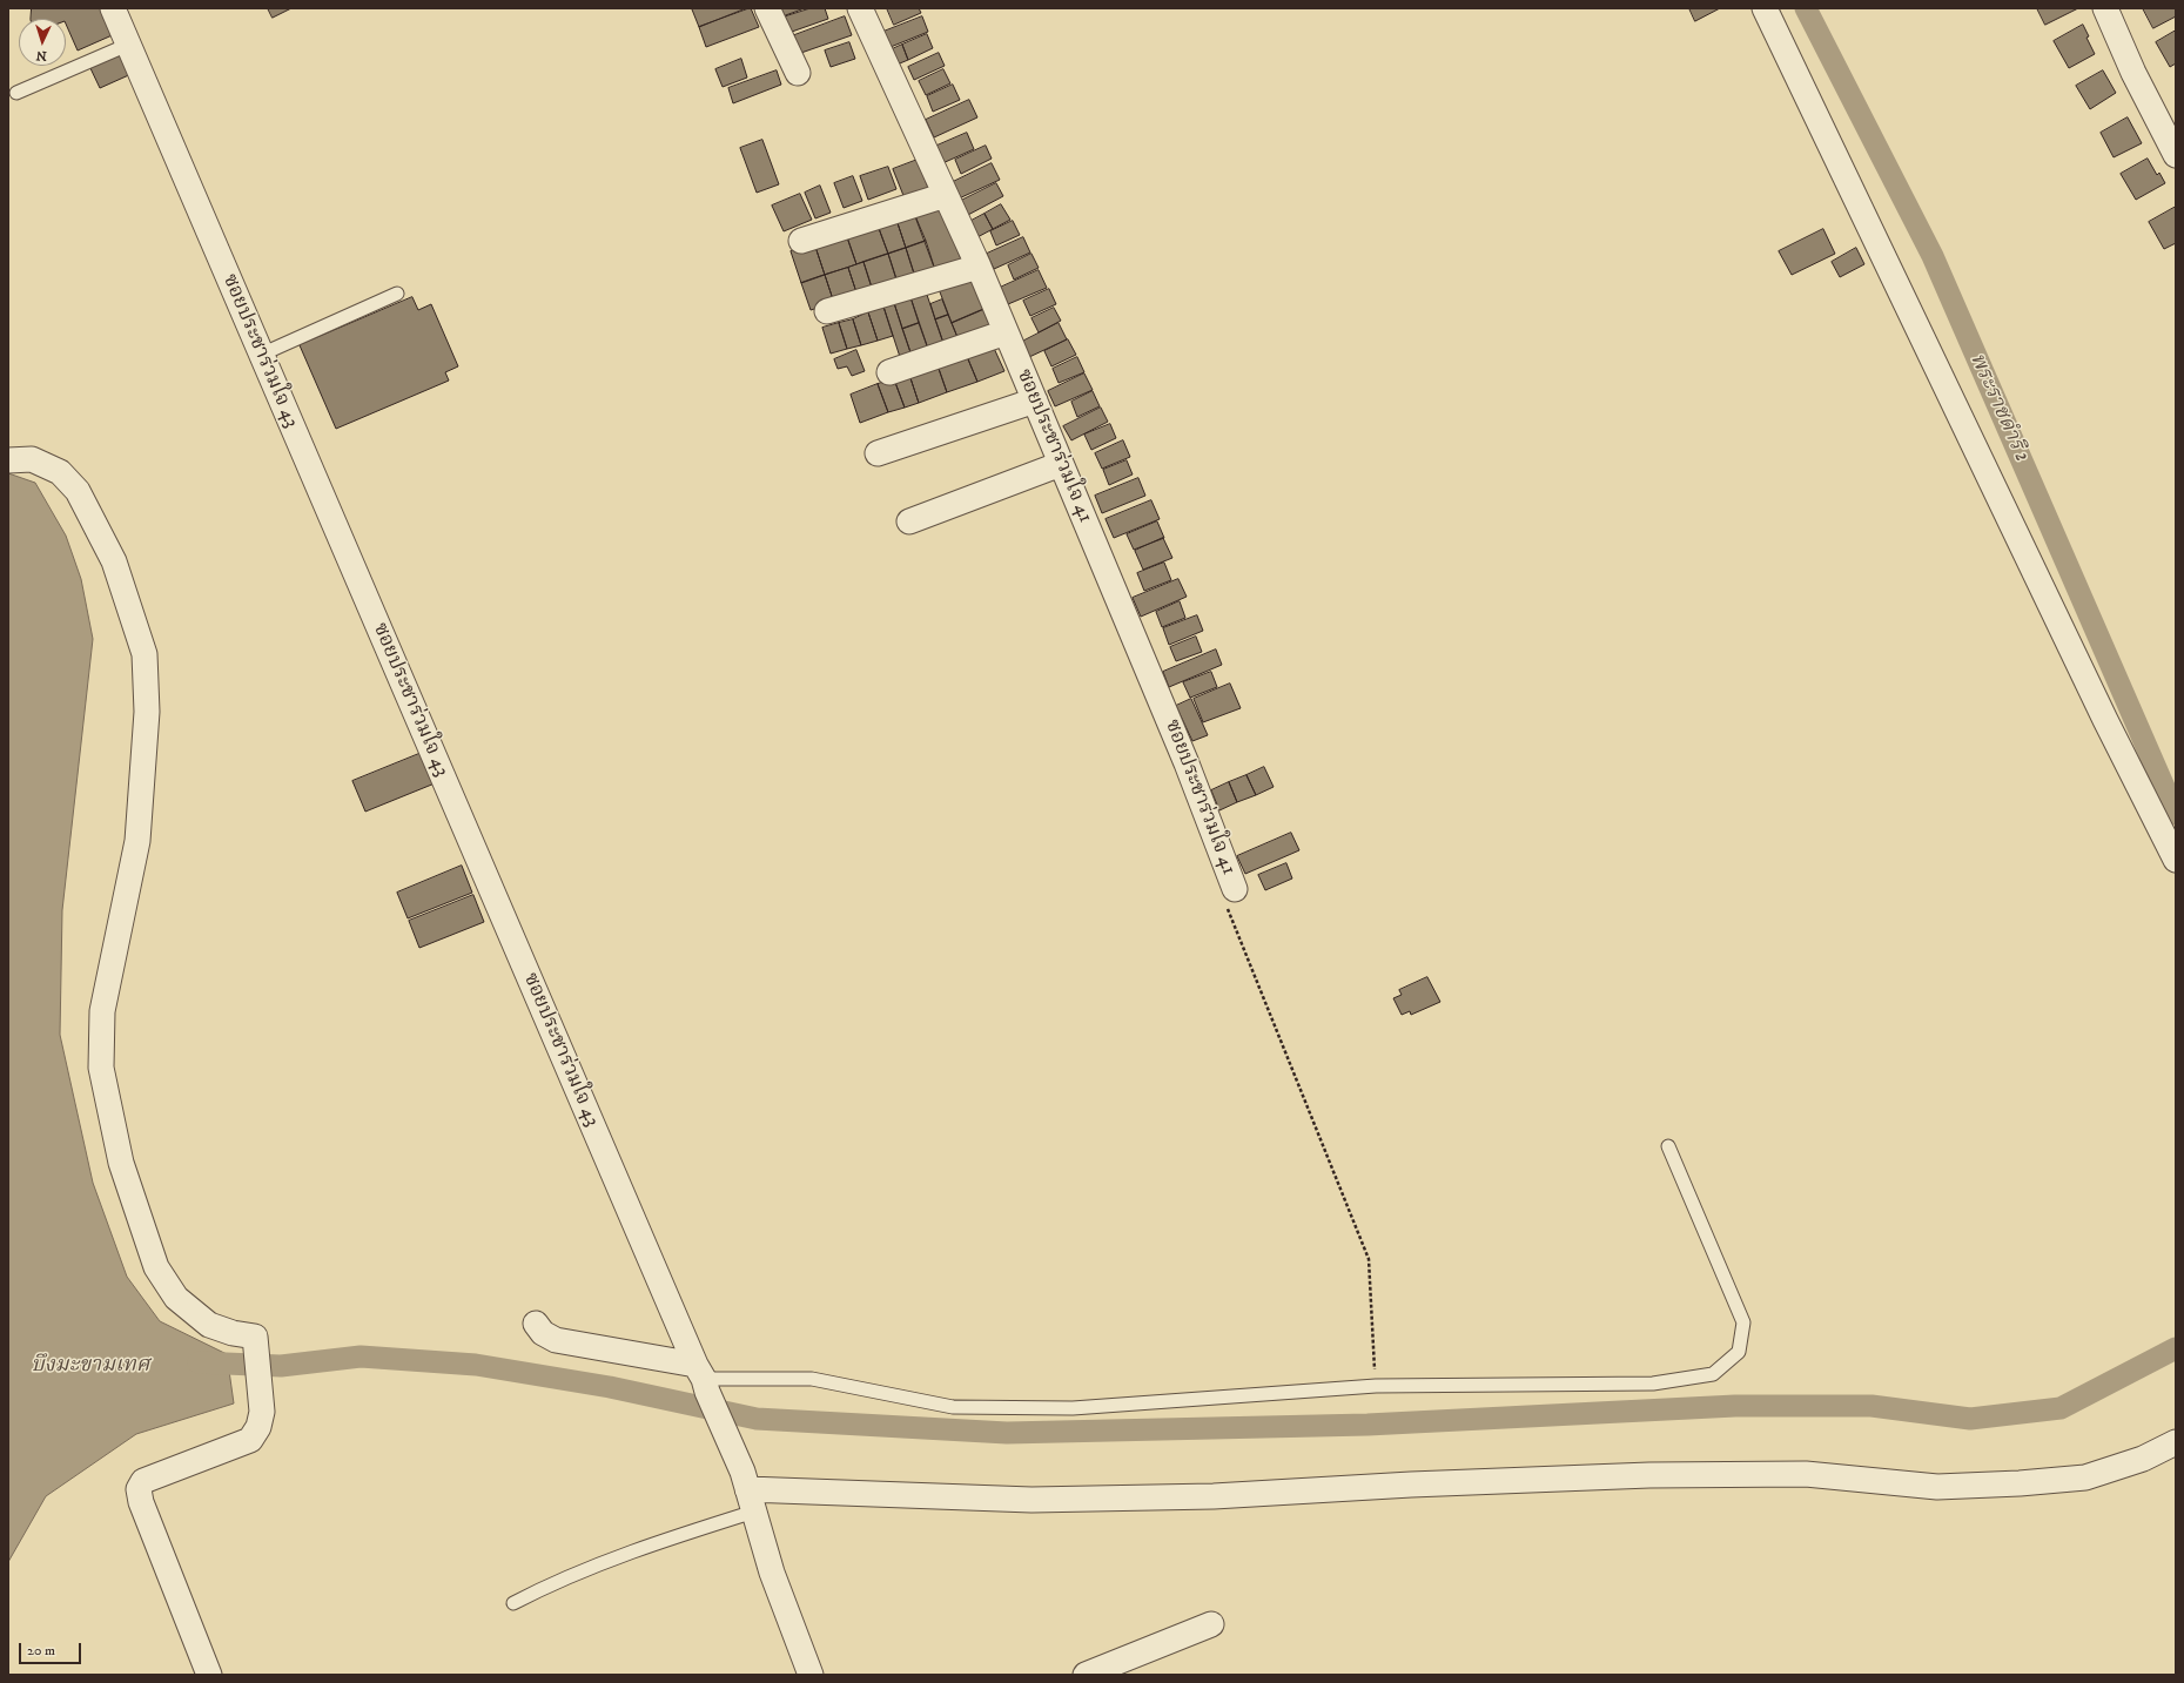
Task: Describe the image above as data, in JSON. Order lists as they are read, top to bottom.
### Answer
{
  "streets": {
    "street": ["ซอยประชาร่วมใจ 43", "ซอยประชาร่วมใจ 41"]
  },
  "water": ["พระราชดำริ 2", "บึงมะขามเทศ"],
  "scale_bar": "20 m",
  "north": "bottom"
}
